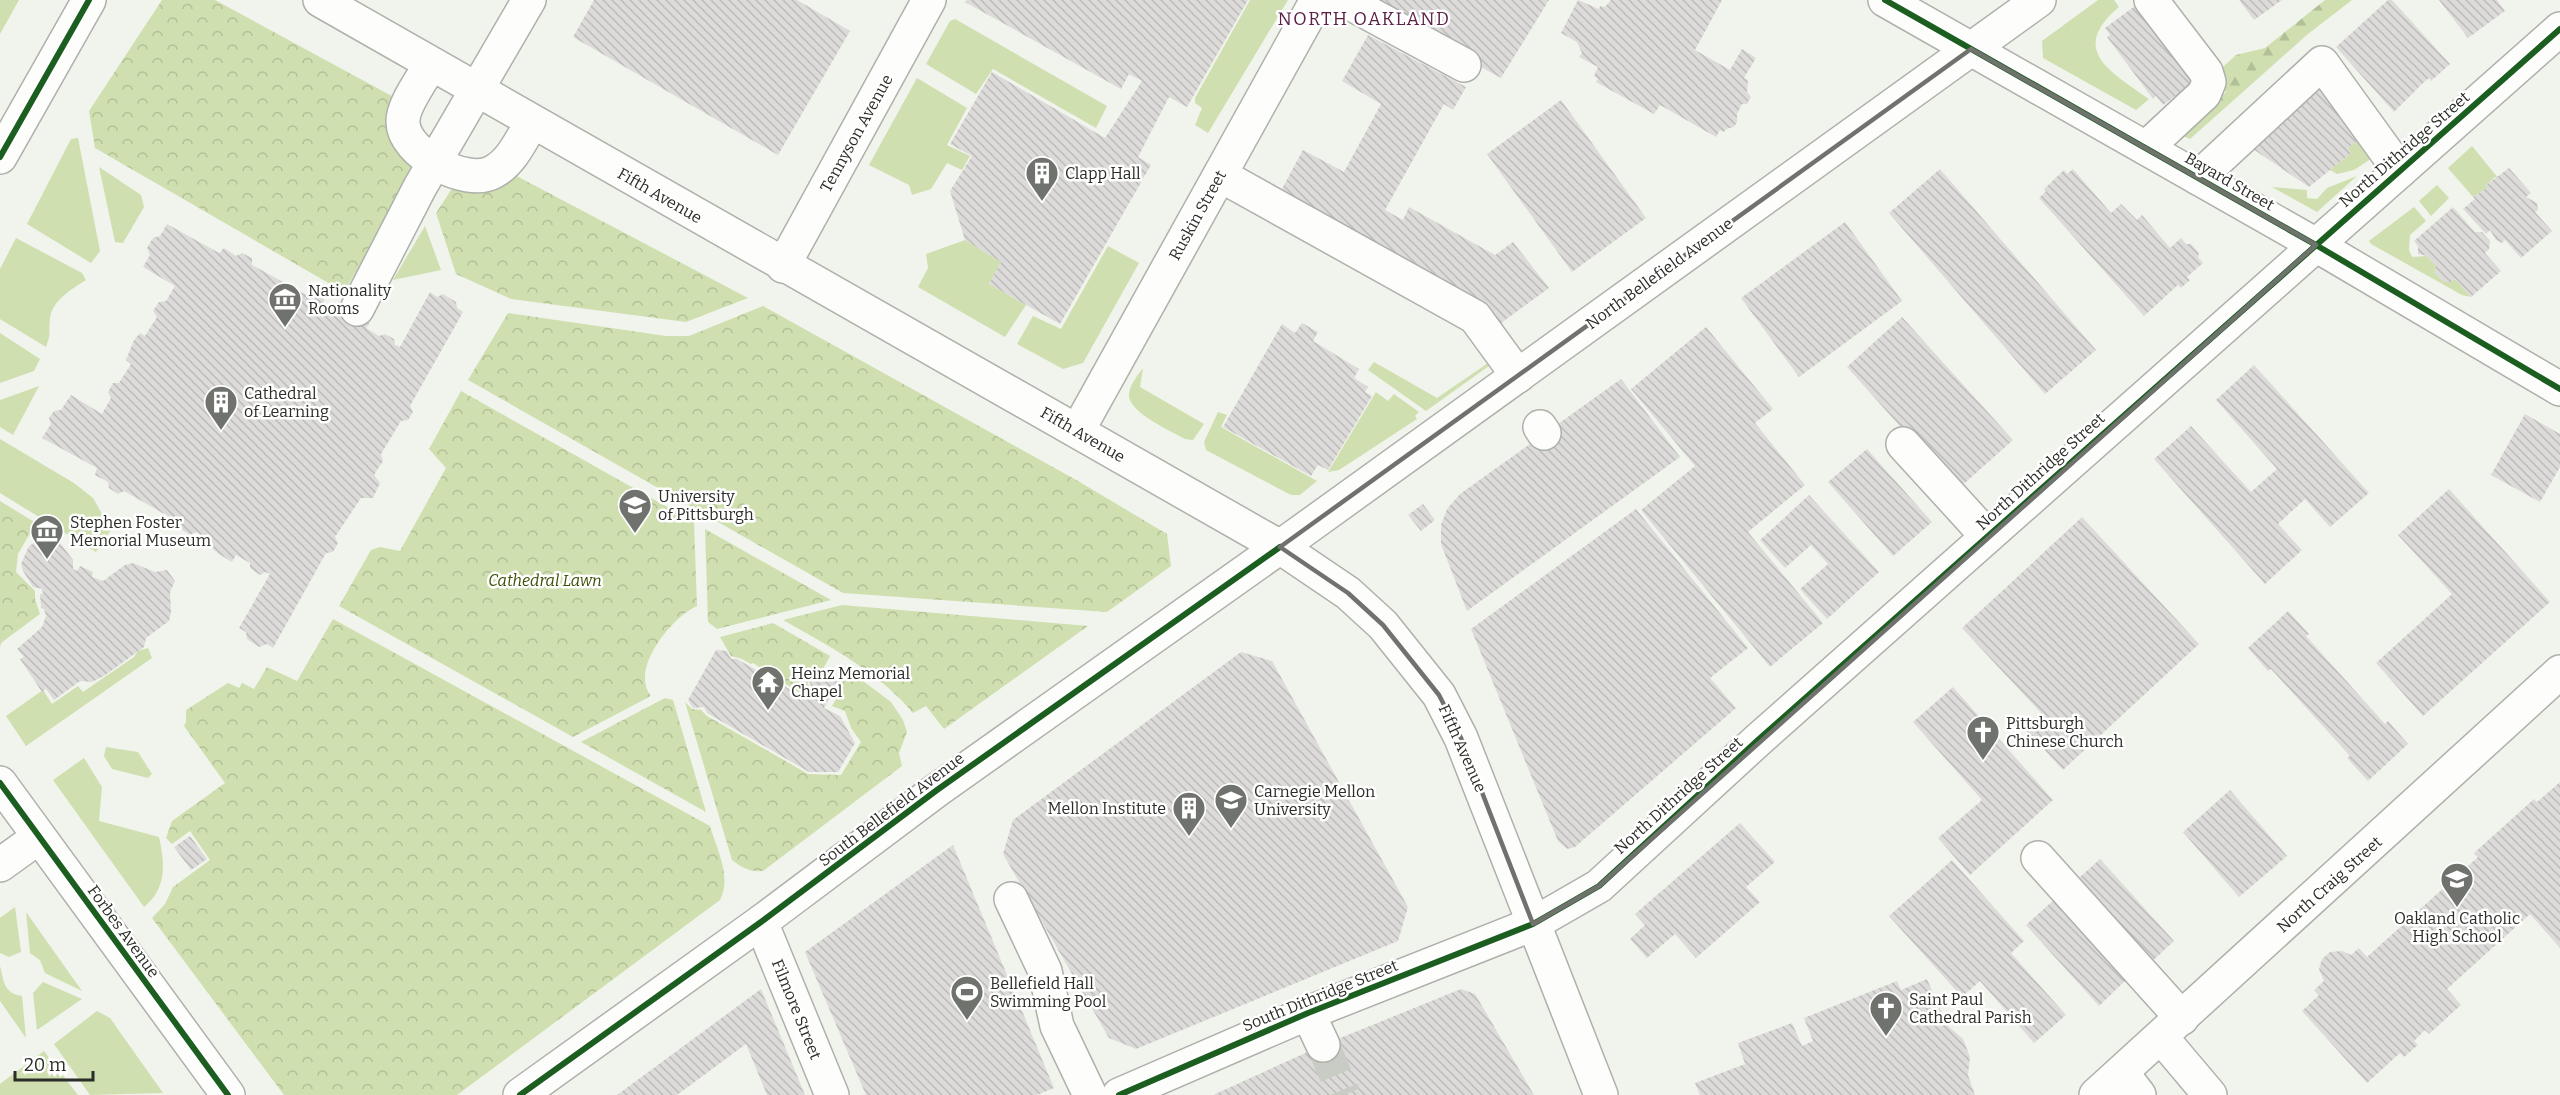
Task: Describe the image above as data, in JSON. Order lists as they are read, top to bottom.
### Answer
{
  "streets": {
    "main road": [
      "Tennyson Avenue",
      "North Dithridge Street",
      "Bayard Street",
      "Fifth Avenue",
      "Ruskin Street",
      "North Bellefield Avenue",
      "South Bellefield Avenue",
      "North Craig Street",
      "Forbes Avenue",
      "South Dithridge Street",
      "Filmore Street"
    ]
  },
  "crossings": [
    ["Tennyson Avenue", "Fifth Avenue"],
    ["North Dithridge Street", "Bayard Street"],
    ["North Dithridge Street", "Fifth Avenue"],
    ["North Dithridge Street", "South Dithridge Street"],
    ["Bayard Street", "North Bellefield Avenue"],
    ["Fifth Avenue", "Ruskin Street"],
    ["Fifth Avenue", "North Bellefield Avenue"],
    ["Fifth Avenue", "South Bellefield Avenue"],
    ["Fifth Avenue", "South Dithridge Street"],
    ["North Bellefield Avenue", "South Bellefield Avenue"],
    ["South Bellefield Avenue", "Filmore Street"]
  ],
  "districts": ["NORTH OAKLAND"],
  "parks": ["Cathedral Lawn"],
  "places": {
    "building": ["Clapp Hall", "Cathedral of Learning", "Mellon Institute"],
    "museum": ["Nationality Rooms", "Stephen Foster Memorial Museum"],
    "school or university": ["University of Pittsburgh", "Carnegie Mellon University", "Oakland Catholic High School"],
    "temple": ["Heinz Memorial Chapel"],
    "church": ["Pittsburgh Chinese Church", "Saint Paul Cathedral Parish"],
    "sports": ["Bellefield Hall Swimming Pool"]
  },
  "scale_bar": "20 m"
}
